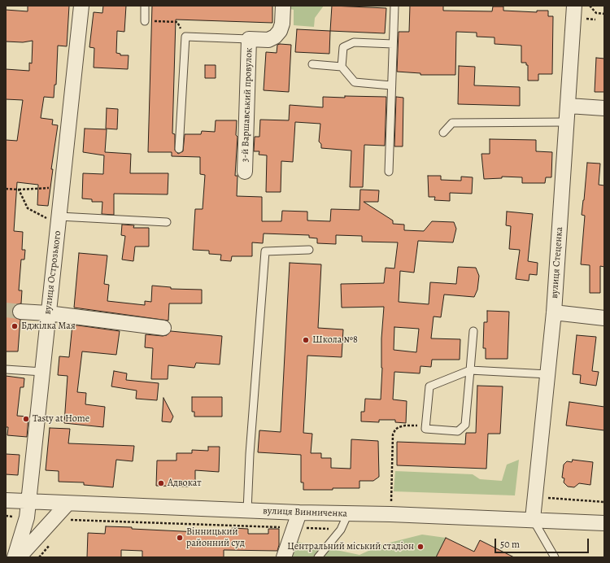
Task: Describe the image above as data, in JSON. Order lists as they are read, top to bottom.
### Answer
{
  "streets": {
    "street": [
      "3-й Варшавський провулок",
      "вулиця Стеценка",
      "вулиця Острозького",
      "вулиця Винниченка"
    ]
  },
  "crossings": [
    ["вулиця Стеценка", "вулиця Винниченка"],
    ["вулиця Острозького", "вулиця Винниченка"]
  ],
  "places": [
    "Бджілка Мая",
    "Школа №8",
    "Tasty at Home",
    "Адвокат",
    "Вінницький районний суд",
    "Центральний міський стадіон"
  ],
  "scale_bar": "50 m"
}
